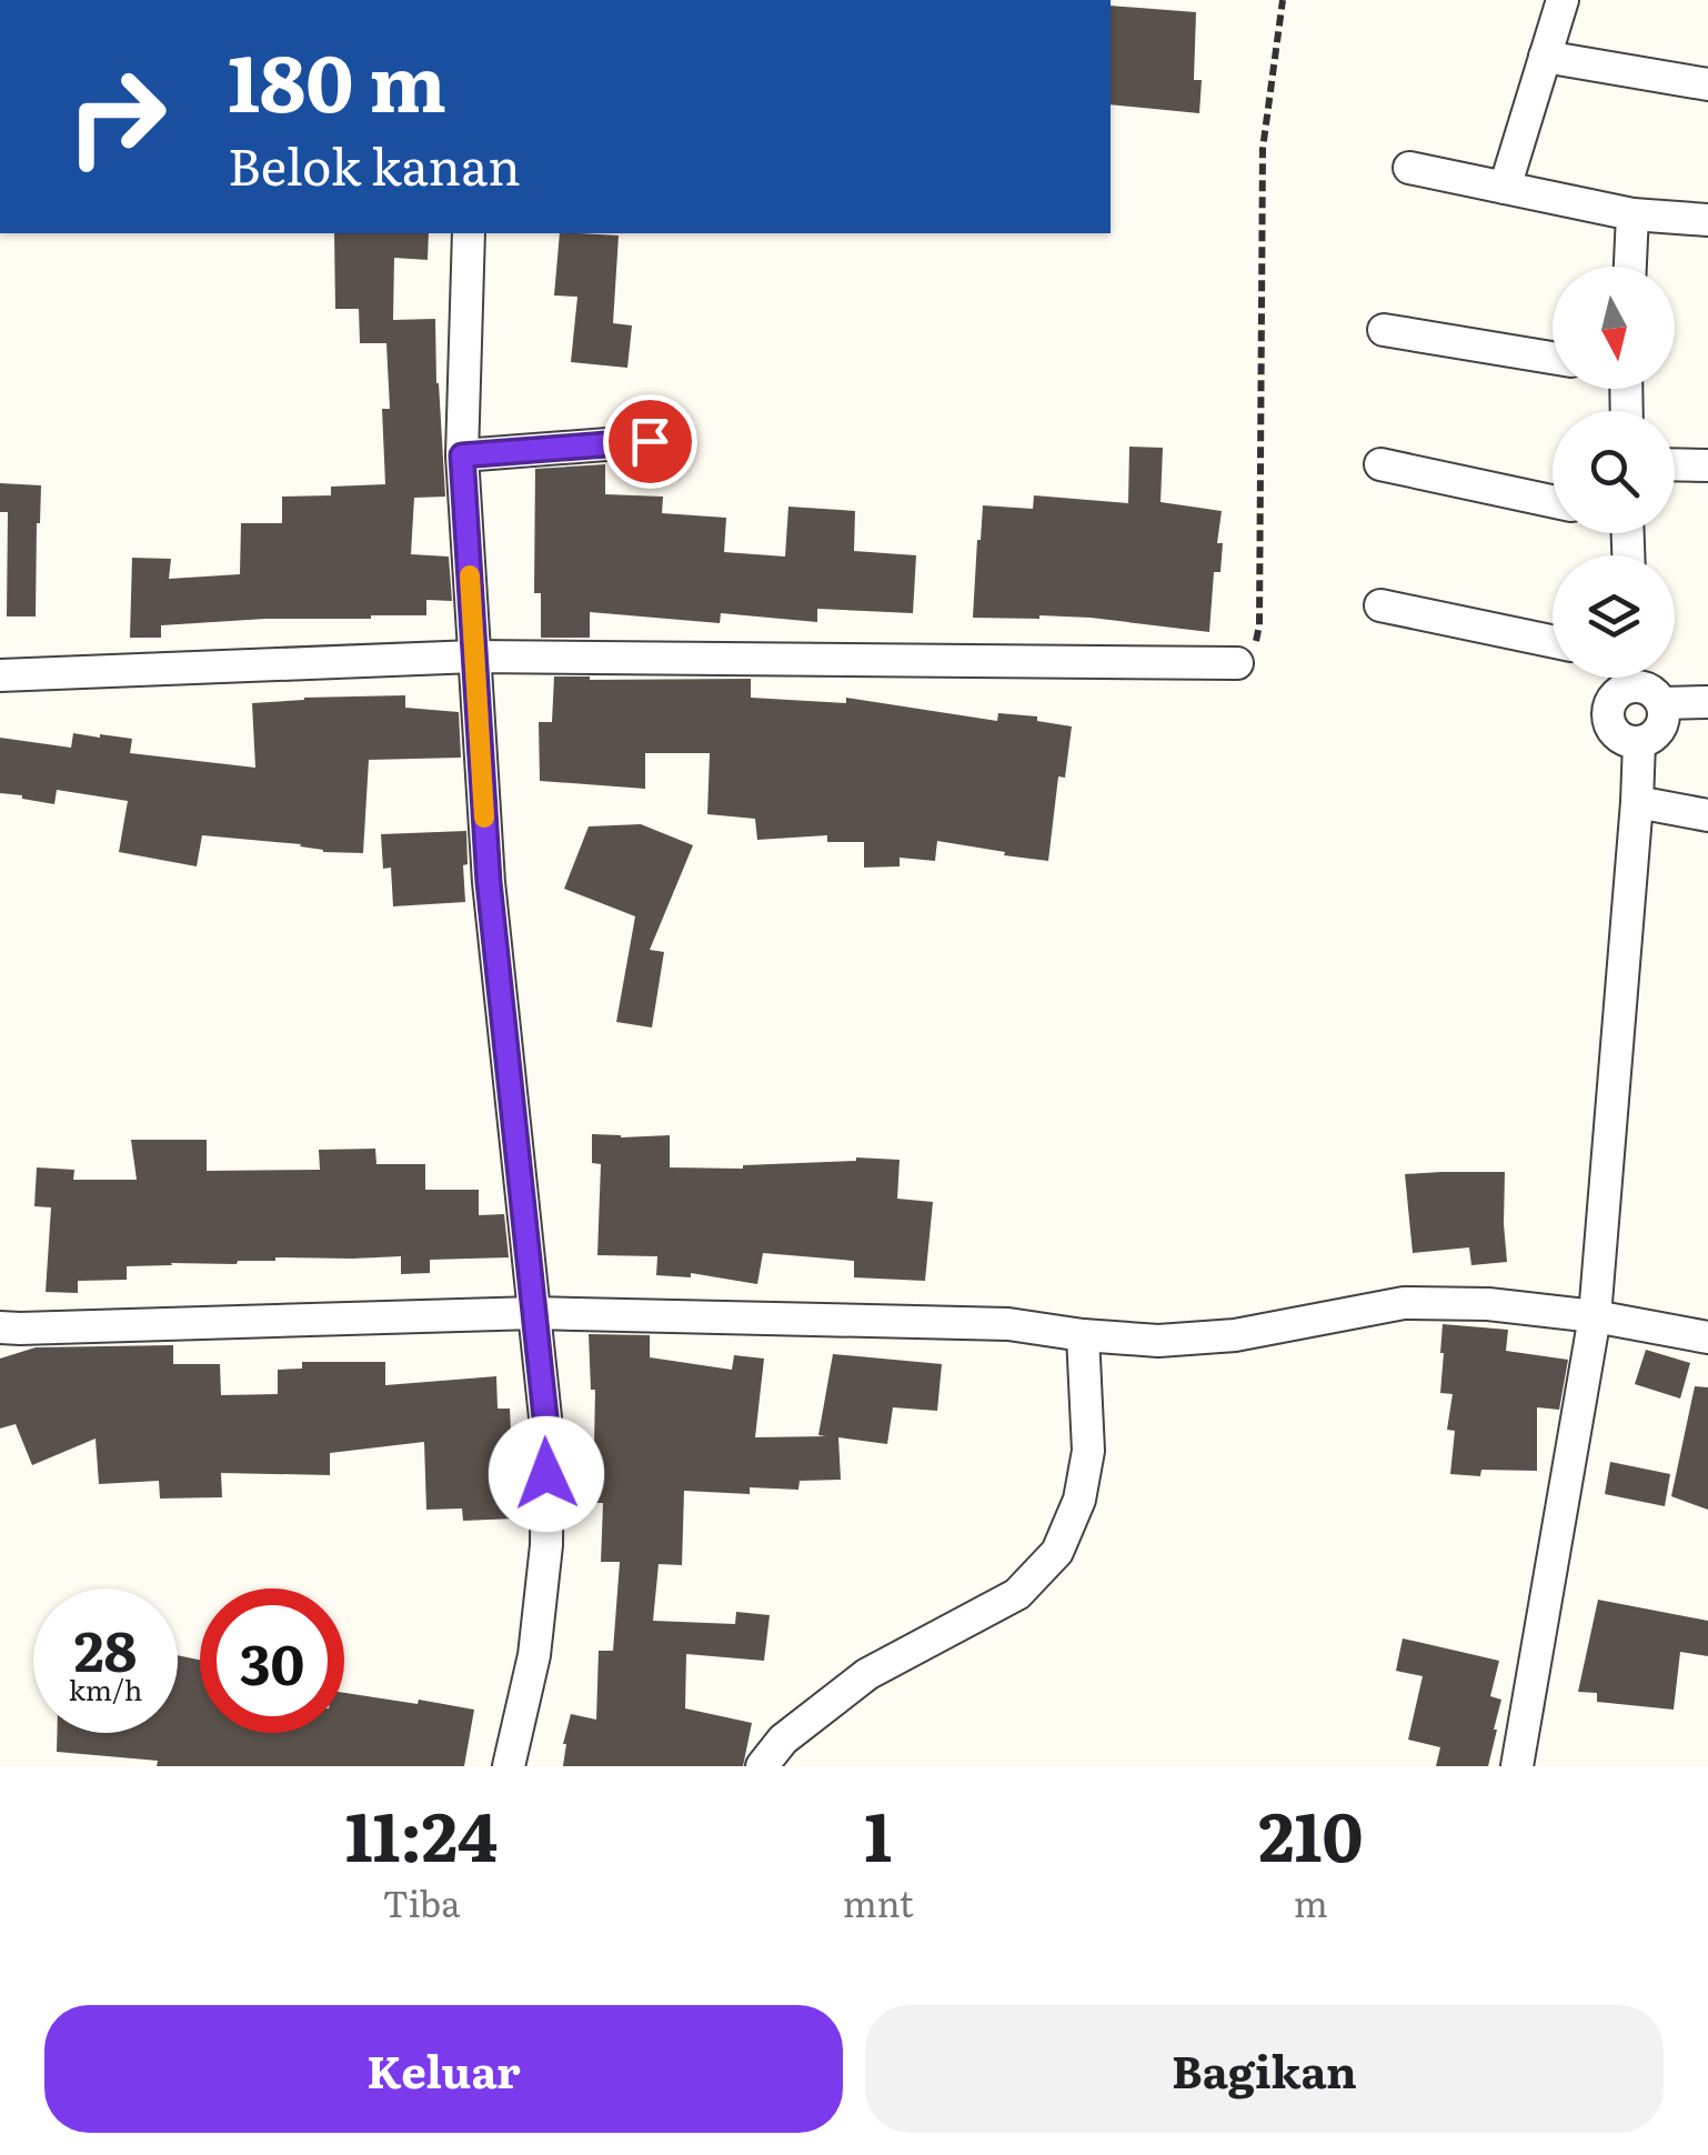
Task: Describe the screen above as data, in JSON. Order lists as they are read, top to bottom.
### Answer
{
  "north": "bottom",
  "page": {
    "turn": ["180 m", "Belok kanan"],
    "speed": "28 km/h",
    "limit": "30",
    "eta": [
      "11:24",
      "Tiba",
      "1",
      "mnt",
      "210",
      "m"
    ],
    "buttons": ["Keluar", "Bagikan"]
  }
}
